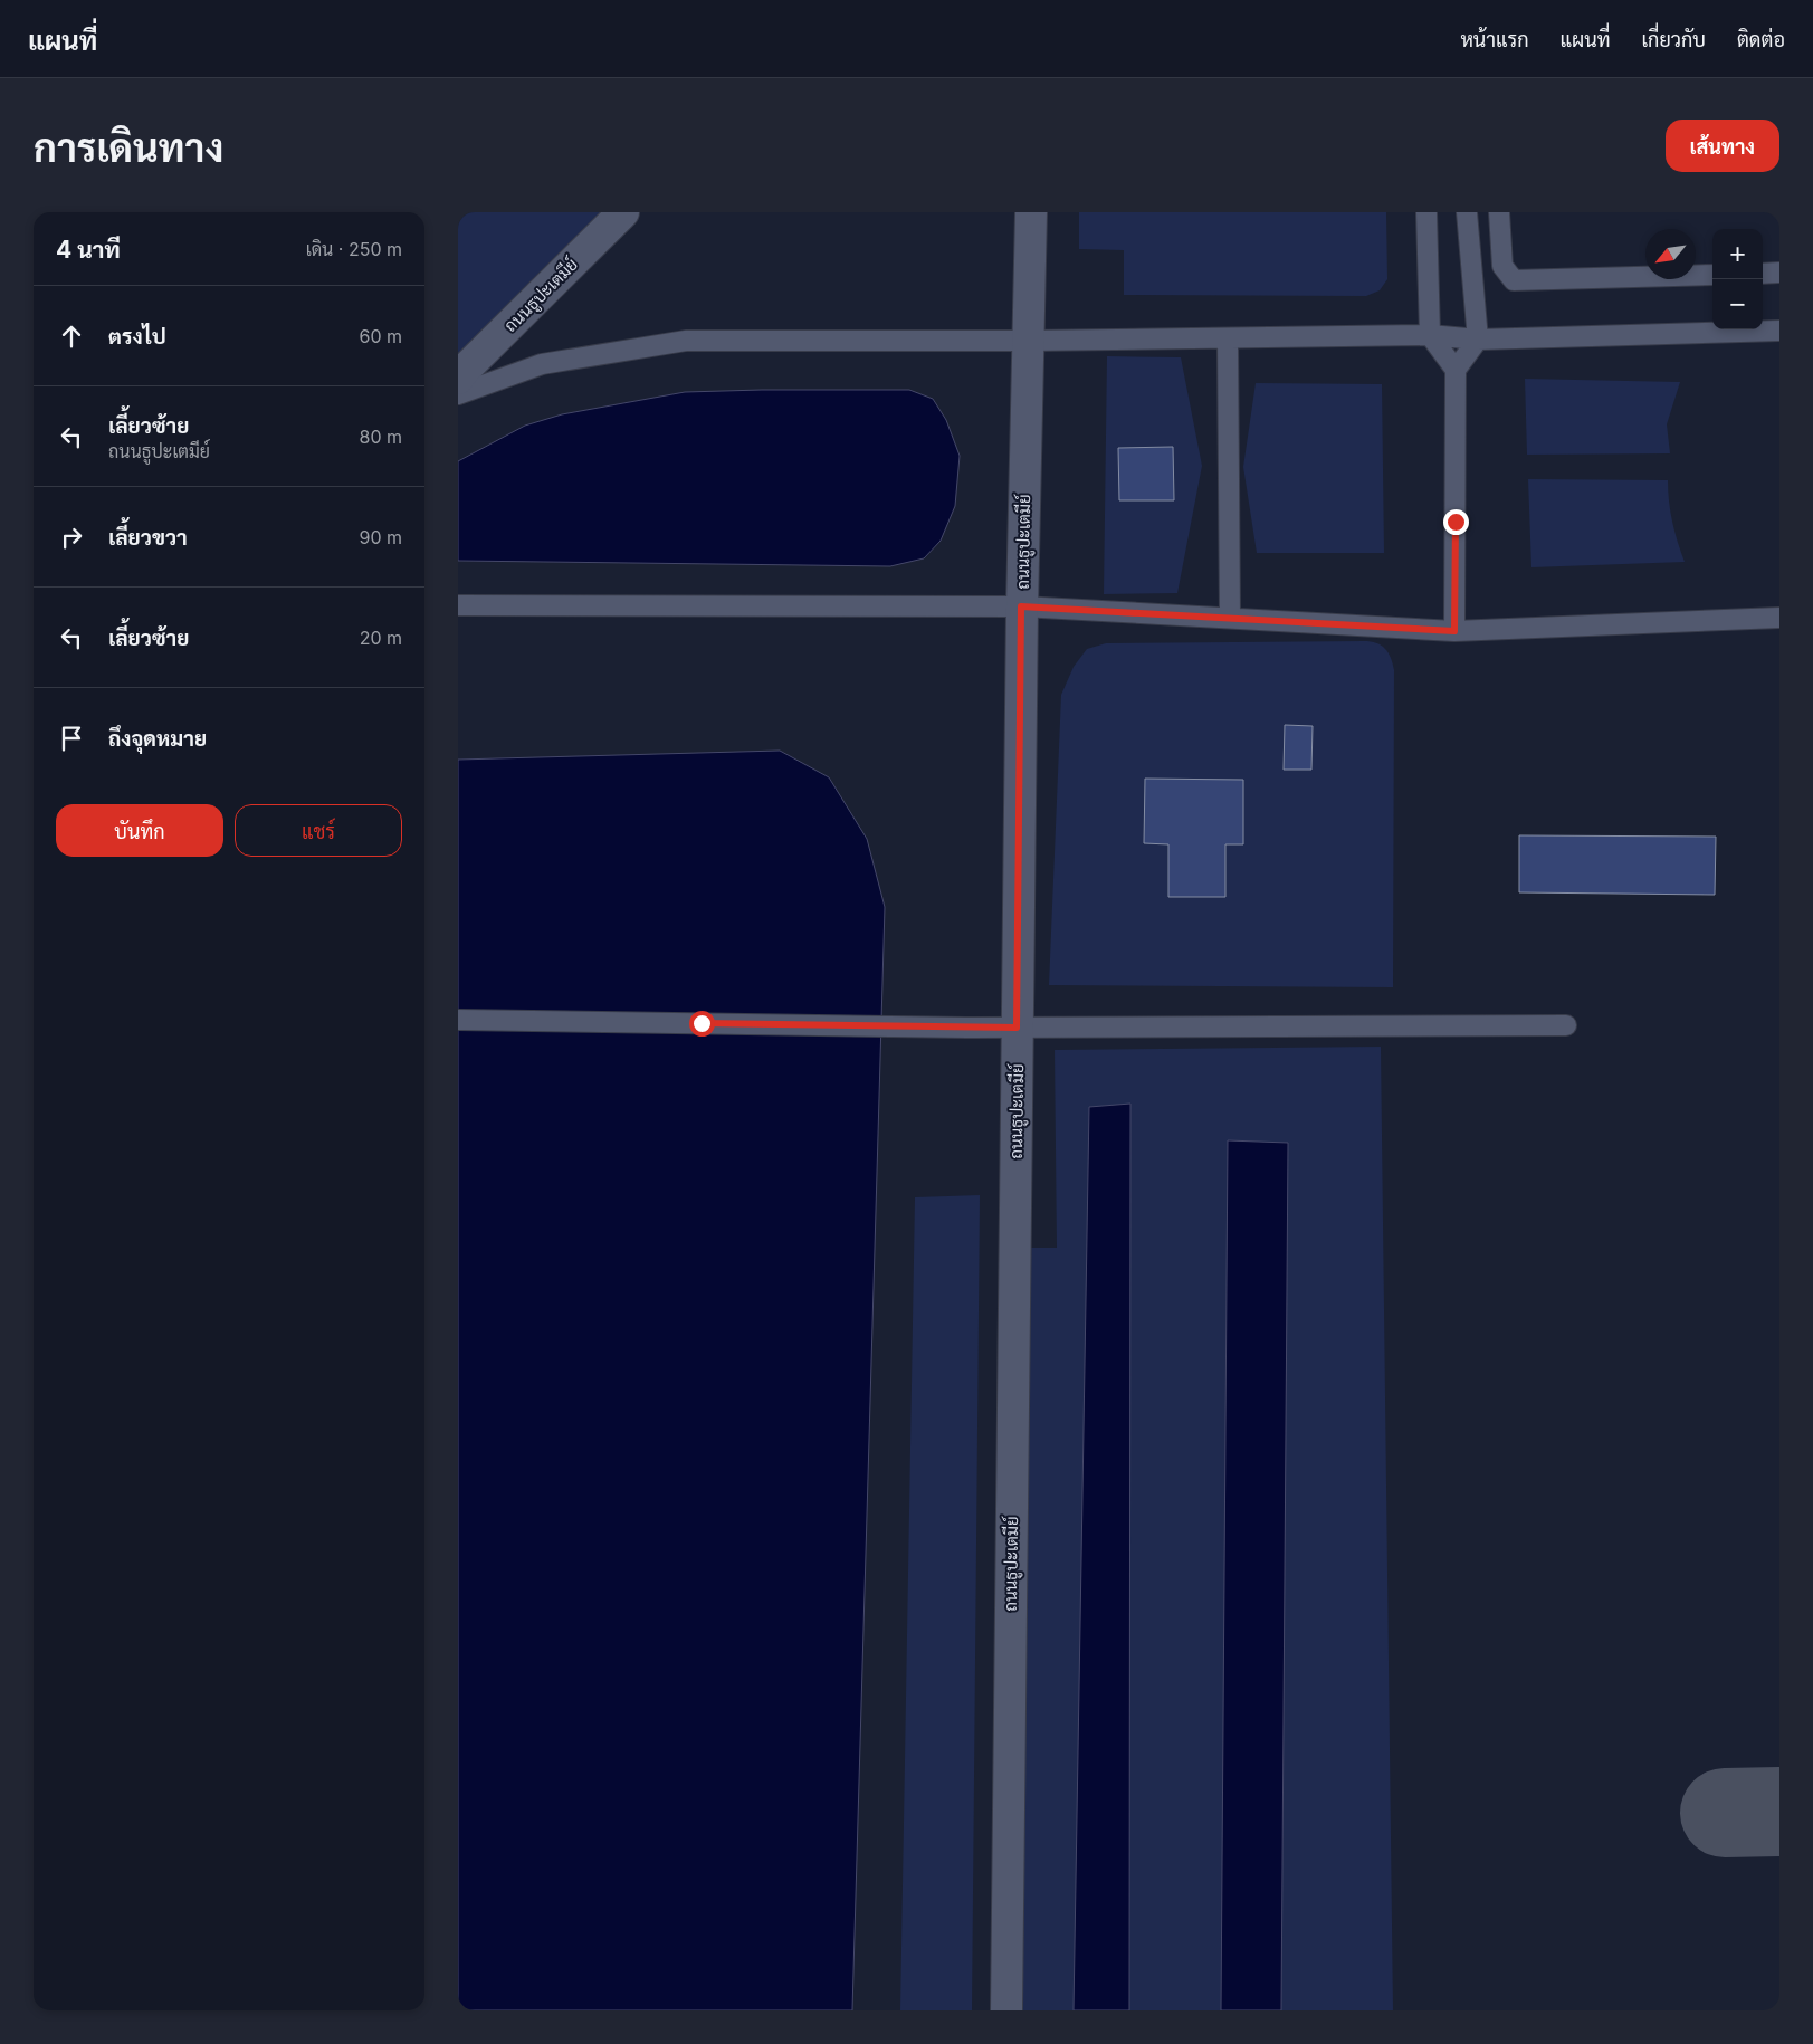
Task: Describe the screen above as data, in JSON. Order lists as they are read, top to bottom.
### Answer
{
  "streets": {
    "street": ["ถนนธูปะเตมีย์"]
  },
  "north": "bottom left",
  "page": {
    "header": "แผนที่",
    "nav": [
      "หน้าแรก",
      "แผนที่",
      "เกี่ยวกับ",
      "ติดต่อ"
    ],
    "buttons": [
      "เส้นทาง",
      ["บันทึก", "แชร์"]
    ],
    "title": "การเดินทาง",
    "heading": ["4 นาที", "เดิน · 250 m"],
    "map_buttons": ["+", "−"],
    "list": [
      ["ตรงไป", "60 m"],
      ["เลี้ยวซ้าย", "ถนนธูปะเตมีย์", "80 m"],
      ["เลี้ยวขวา", "90 m"],
      ["เลี้ยวซ้าย", "20 m"],
      "ถึงจุดหมาย"
    ]
  }
}
